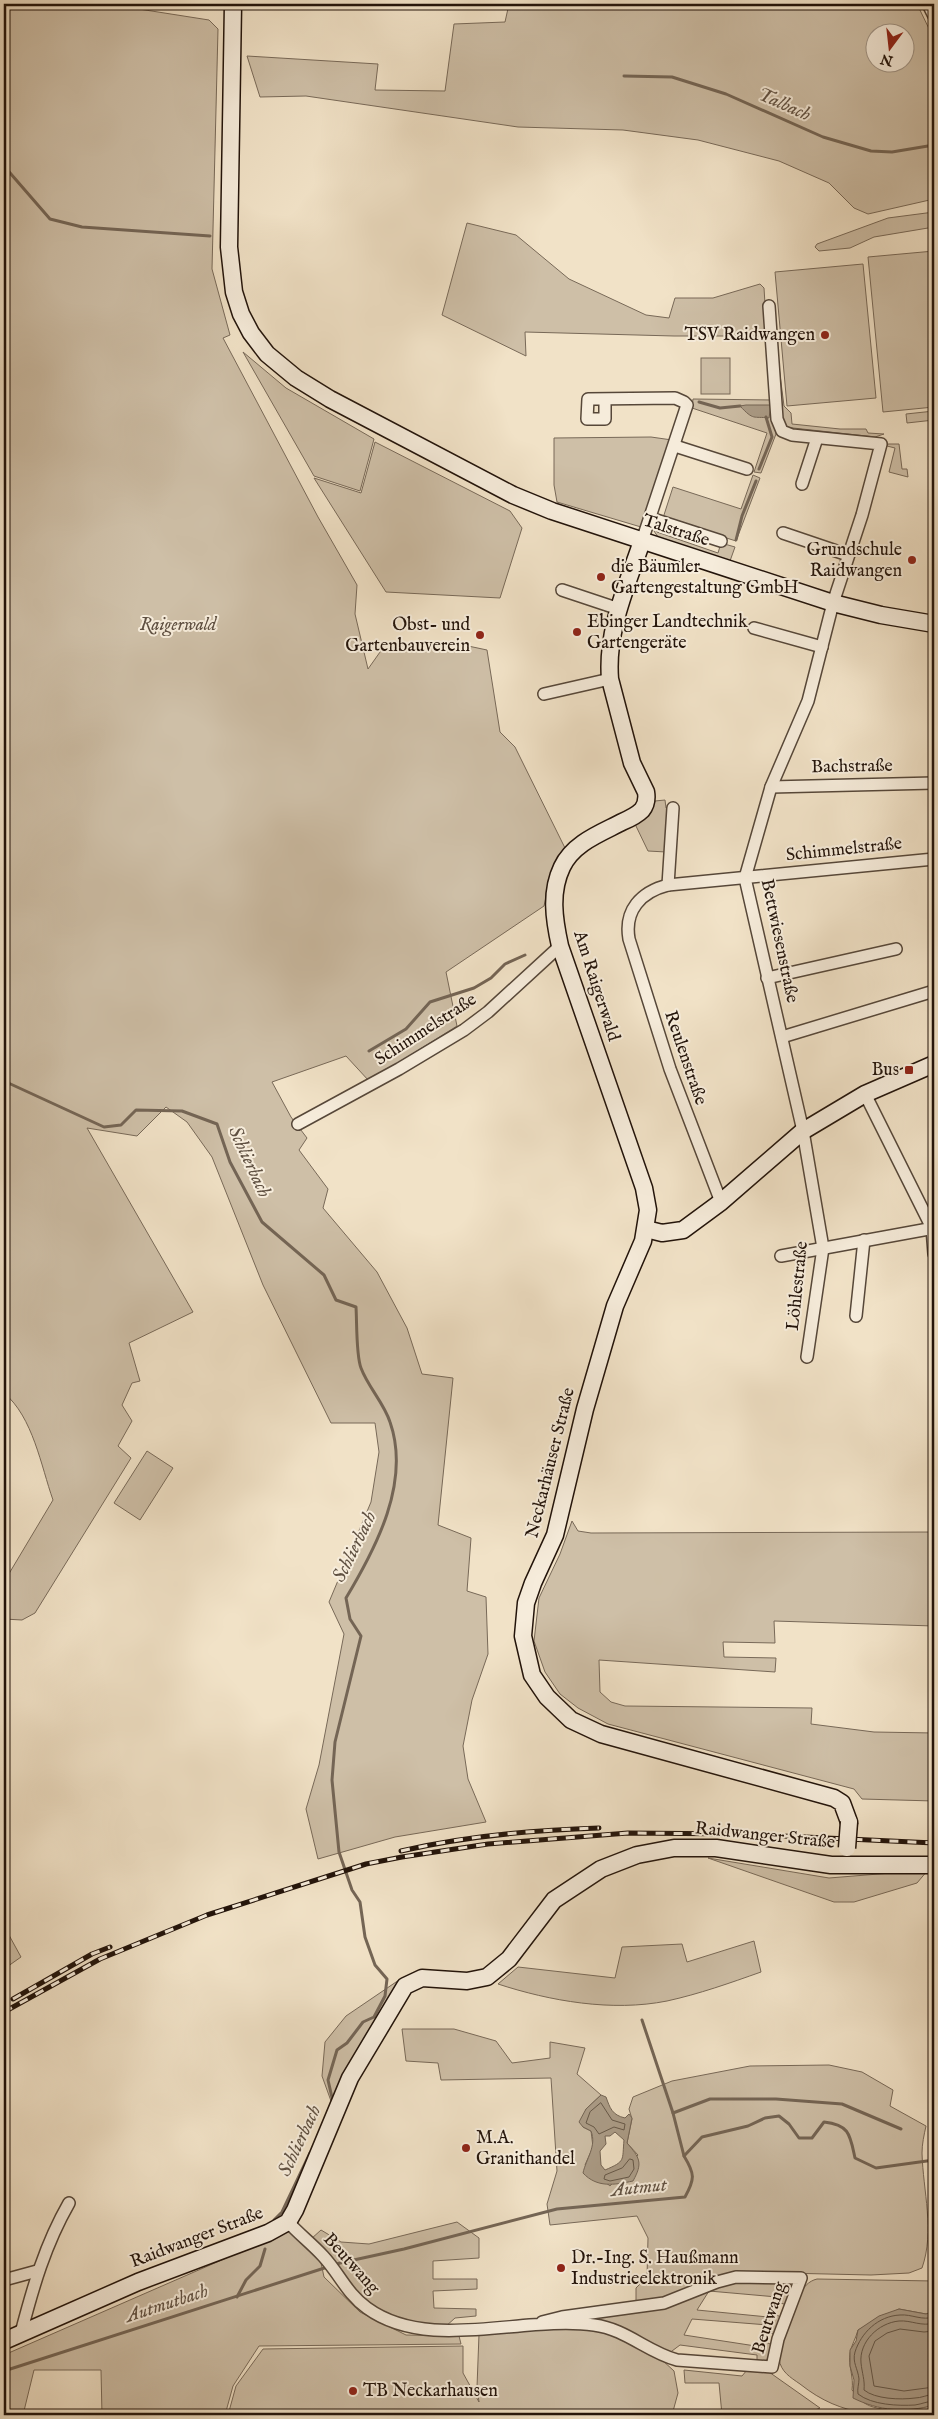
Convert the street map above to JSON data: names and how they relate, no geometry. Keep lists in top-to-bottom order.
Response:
{
  "streets": {
    "street": [
      "Talstraße",
      "Bachstraße",
      "Schimmelstraße",
      "Bettwiesenstraße",
      "Am Raigerwald",
      "Reulenstraße",
      "Löhlestraße",
      "Neckarhäuser Straße",
      "Raidwanger Straße",
      "Beutwang"
    ]
  },
  "crossings": [
    ["Talstraße", "Bettwiesenstraße"],
    ["Talstraße", "Am Raigerwald"],
    ["Bachstraße", "Bettwiesenstraße"],
    ["Schimmelstraße", "Bettwiesenstraße"],
    ["Schimmelstraße", "Am Raigerwald"],
    ["Schimmelstraße", "Reulenstraße"],
    ["Bettwiesenstraße", "Löhlestraße"],
    ["Am Raigerwald", "Neckarhäuser Straße"],
    ["Neckarhäuser Straße", "Raidwanger Straße"],
    ["Raidwanger Straße", "Beutwang"]
  ],
  "water": [
    "Talbach",
    "Schlierbach",
    "Autmut",
    "Autmutbach"
  ],
  "parks": ["Raigerwald"],
  "places": {
    "other": [
      "TSV Raidwangen",
      "Grundschule Raidwangen",
      "die Bäumler Gartengestaltung GmbH",
      "Ebinger Landtechnik Gartengeräte",
      "Obst- und Gartenbauverein",
      "M.A. Granithandel",
      "Dr.-Ing. S. Haußmann Industrieelektronik",
      "TB Neckarhausen"
    ],
    "transit": ["Bus"]
  },
  "north": "bottom"
}
